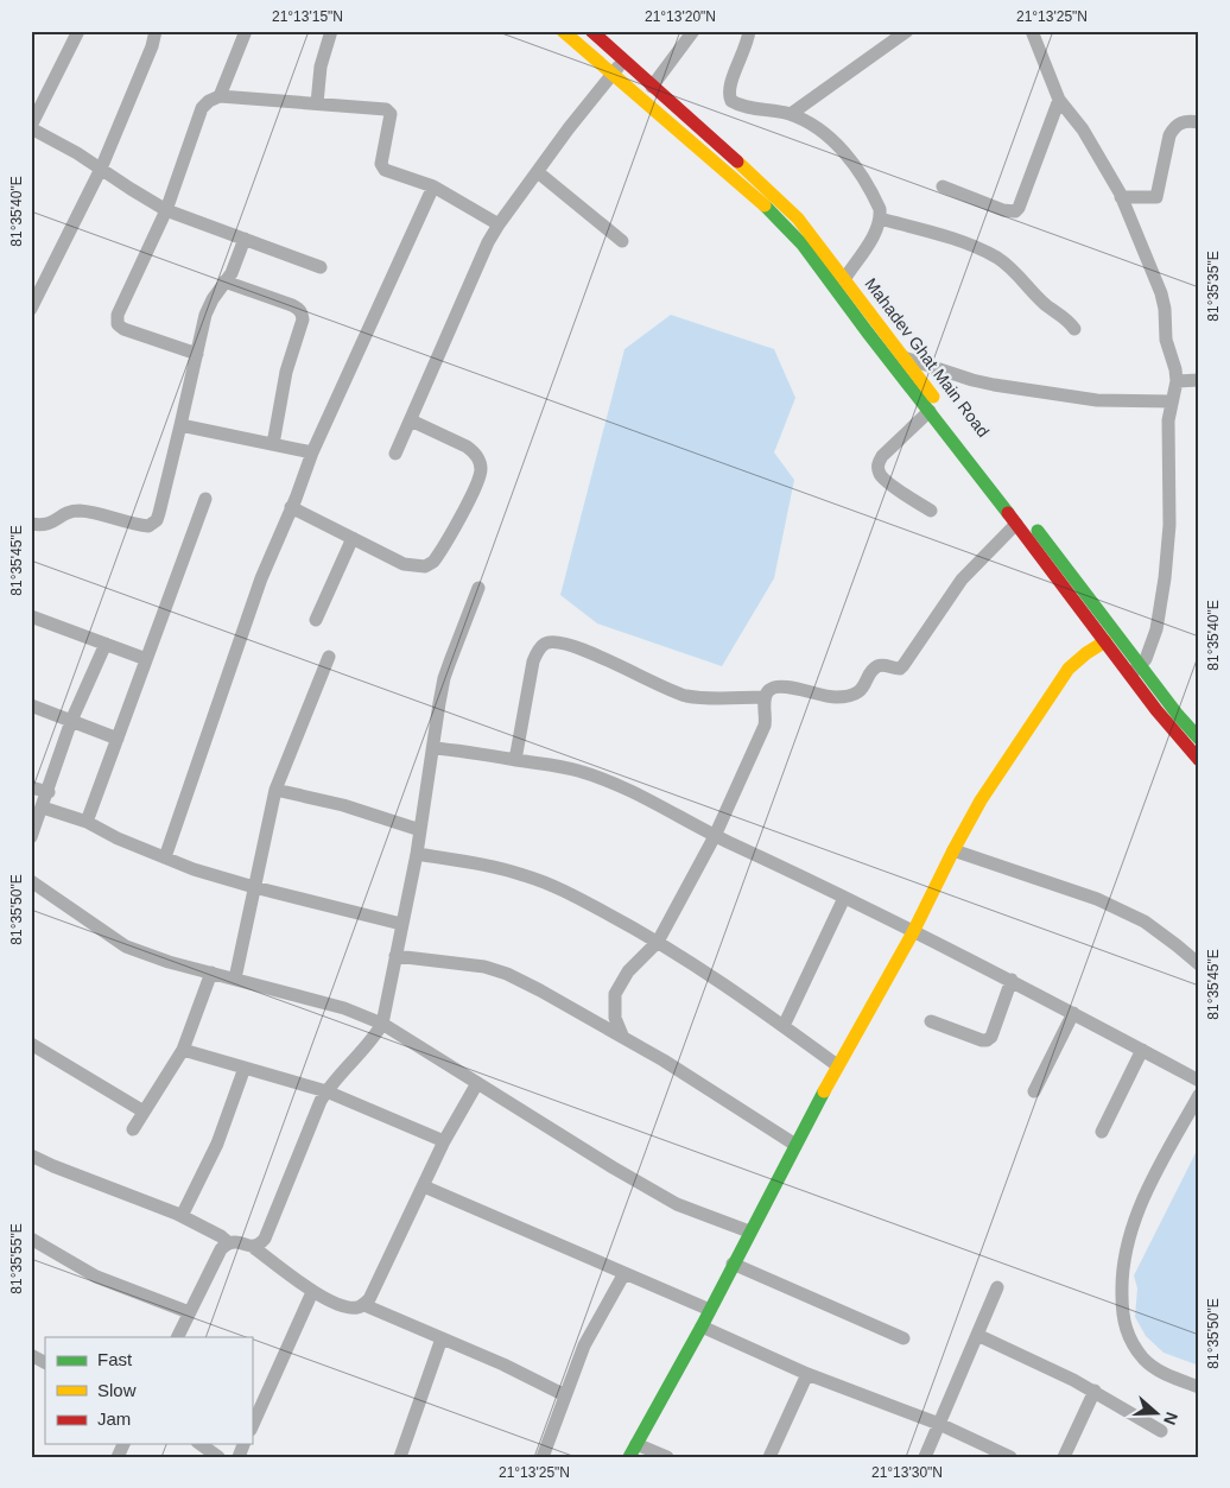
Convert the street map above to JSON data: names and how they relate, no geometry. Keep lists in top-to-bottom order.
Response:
{
  "streets": {
    "street": ["Mahadev Ghat Main Road"]
  },
  "legend": ["Fast", "Slow", "Jam"],
  "north": "right",
  "coordinates": [
    "21°13'15\"N",
    "21°13'20\"N",
    "21°13'25\"N",
    "81°35'40\"E",
    "81°35'35\"E",
    "81°35'45\"E",
    "81°35'50\"E",
    "81°35'55\"E",
    "21°13'30\"N"
  ]
}
